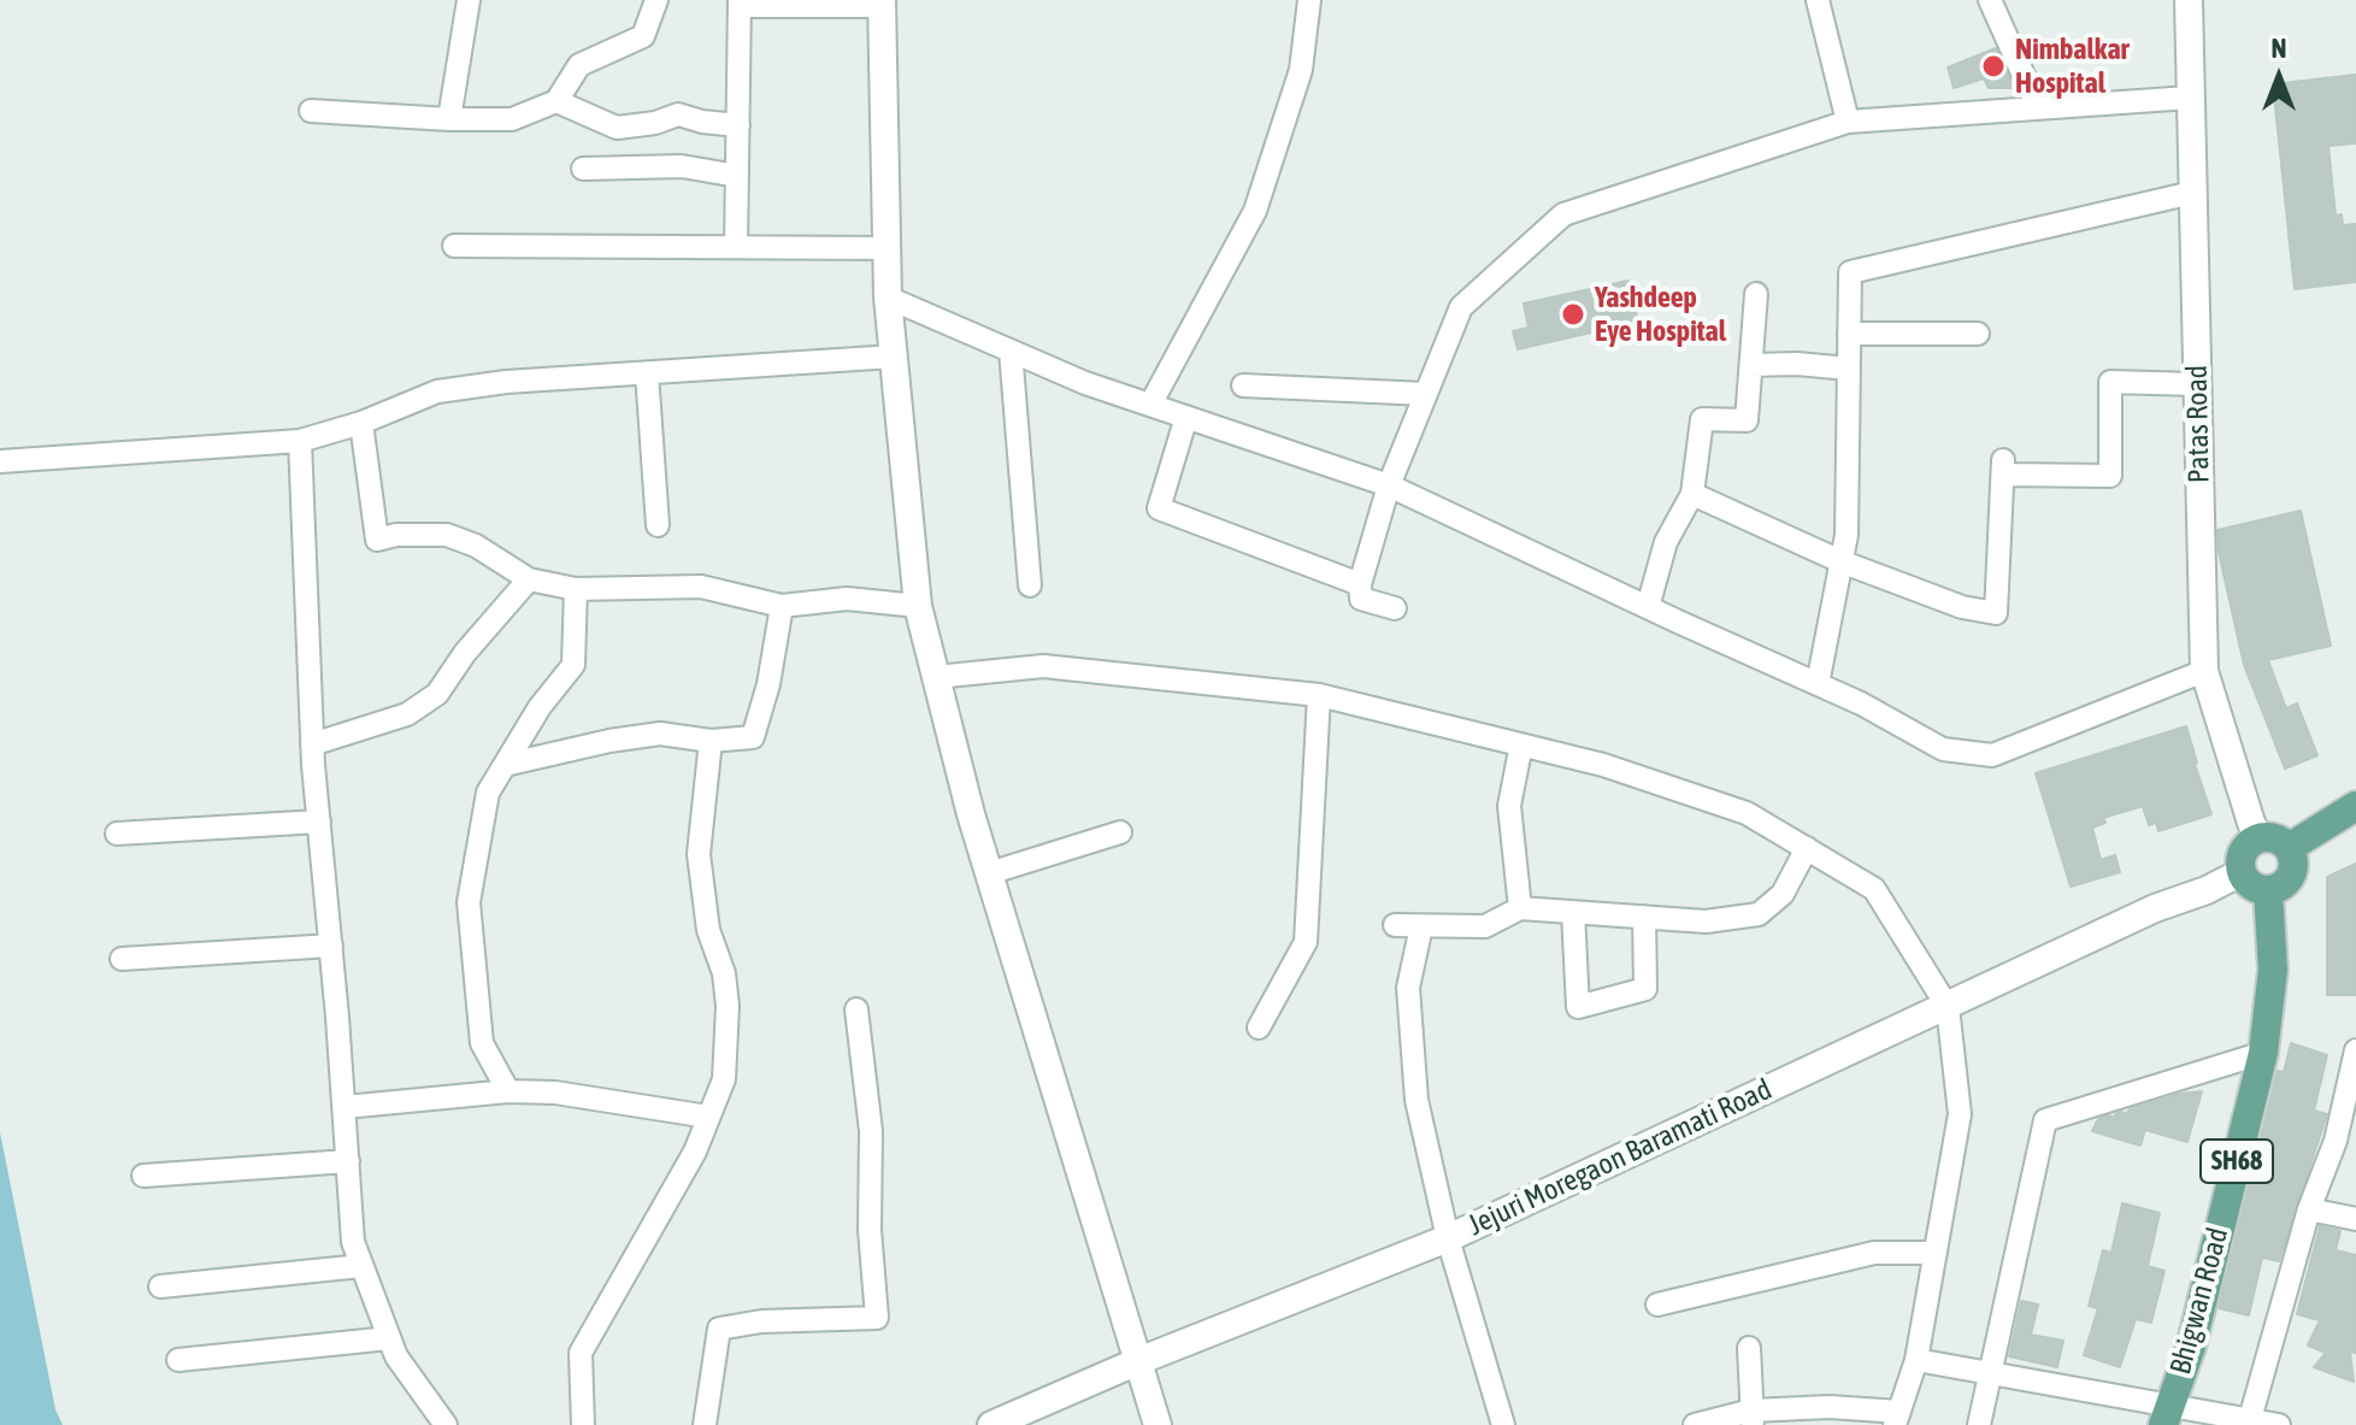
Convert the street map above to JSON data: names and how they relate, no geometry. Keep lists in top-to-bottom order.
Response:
{
  "streets": {
    "main road": ["SH68", "Bhigwan Road"],
    "street": ["Patas Road", "Jejuri Moregaon Baramati Road"]
  },
  "crossings": [
    ["Patas Road", "Jejuri Moregaon Baramati Road"],
    ["Patas Road", "Bhigwan Road"],
    ["Jejuri Moregaon Baramati Road", "Bhigwan Road"]
  ],
  "places": ["Nimbalkar Hospital", "Yashdeep Eye Hospital"],
  "north": "top"
}
